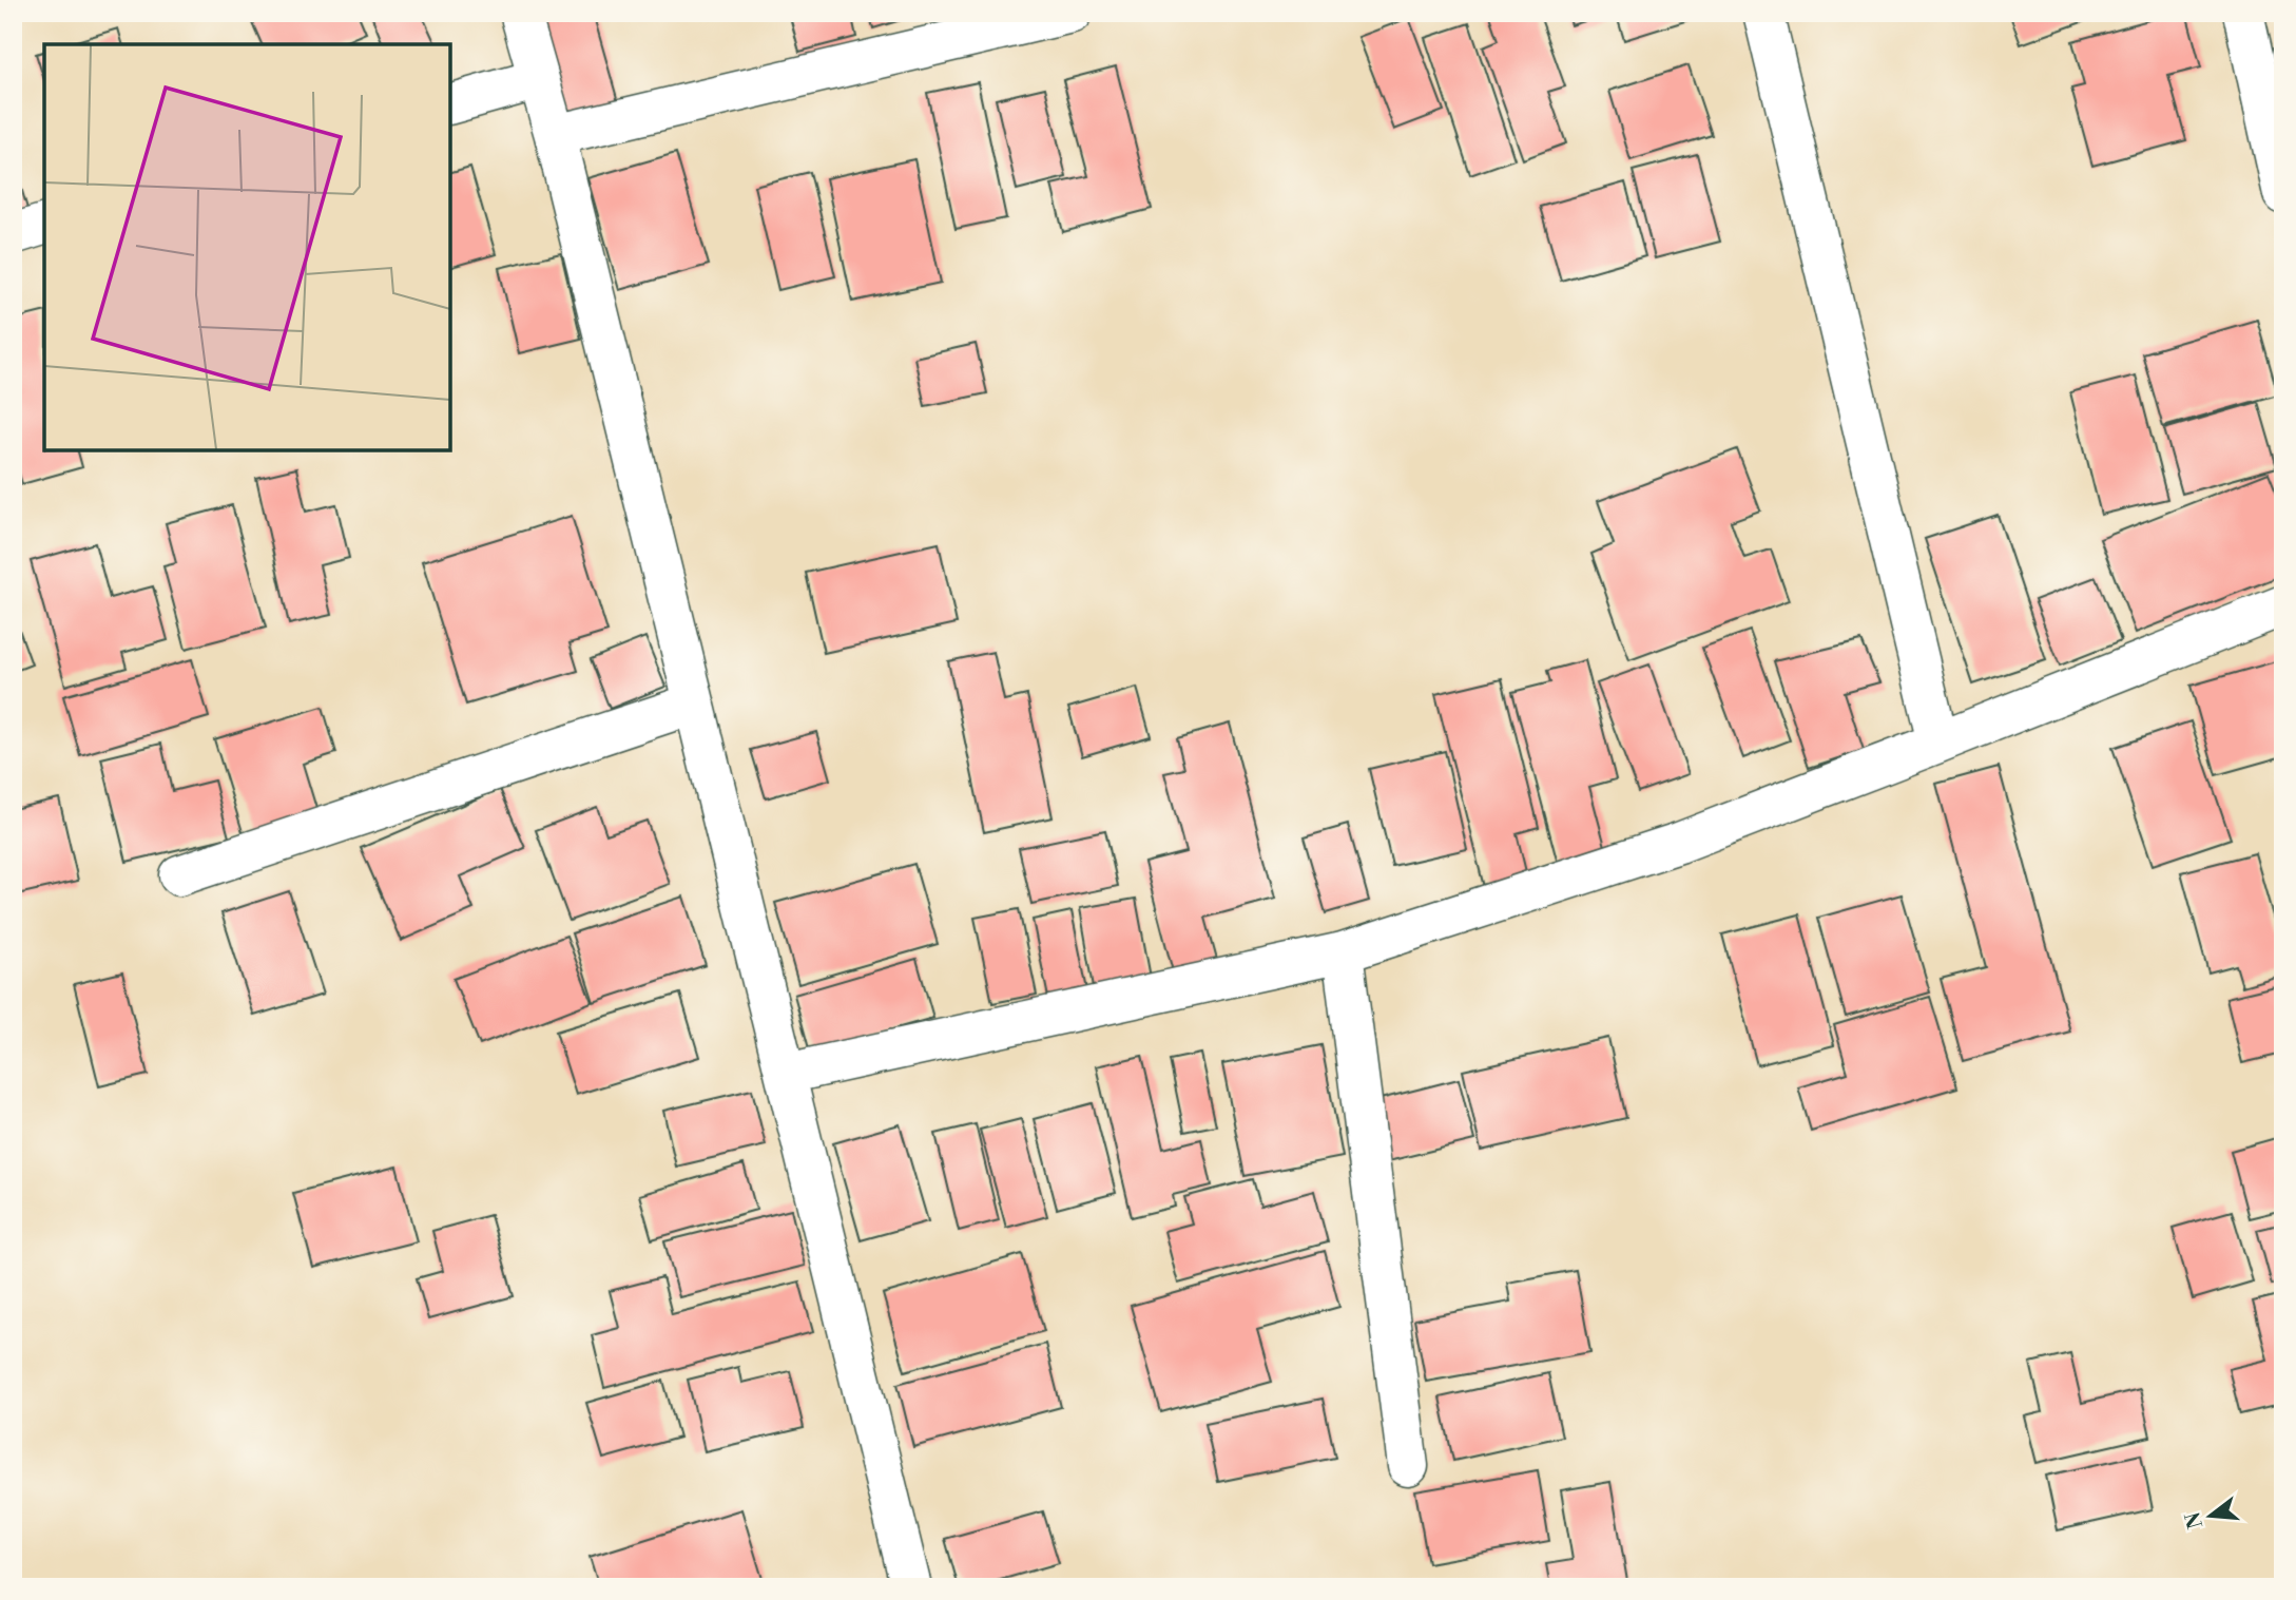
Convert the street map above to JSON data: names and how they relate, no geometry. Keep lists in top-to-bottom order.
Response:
{
  "north": "left"
}
